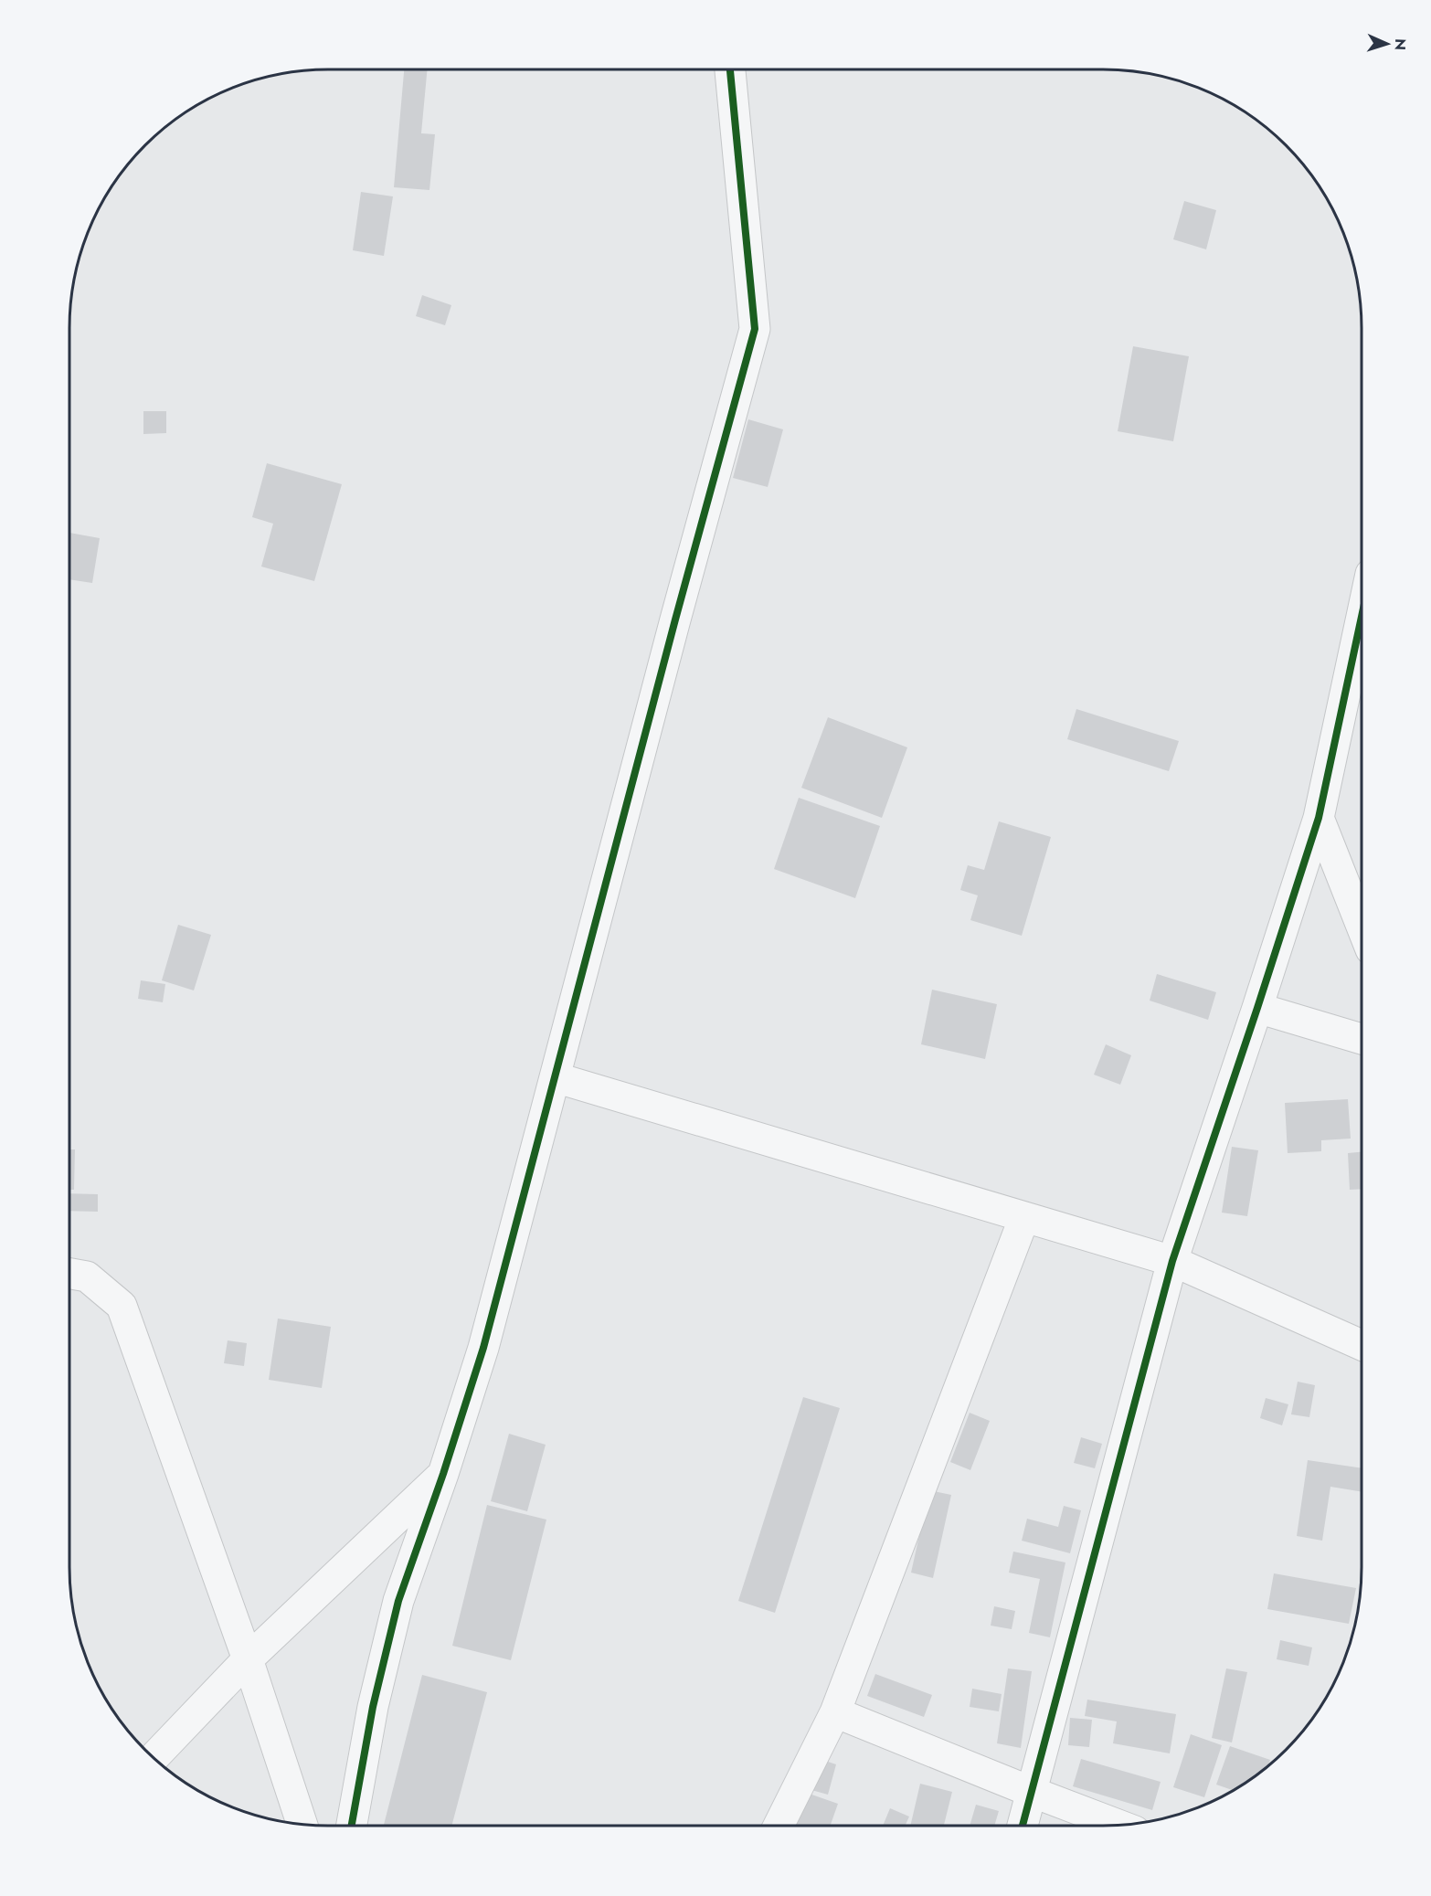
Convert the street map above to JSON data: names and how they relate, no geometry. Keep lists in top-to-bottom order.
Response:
{
  "north": "right"
}
